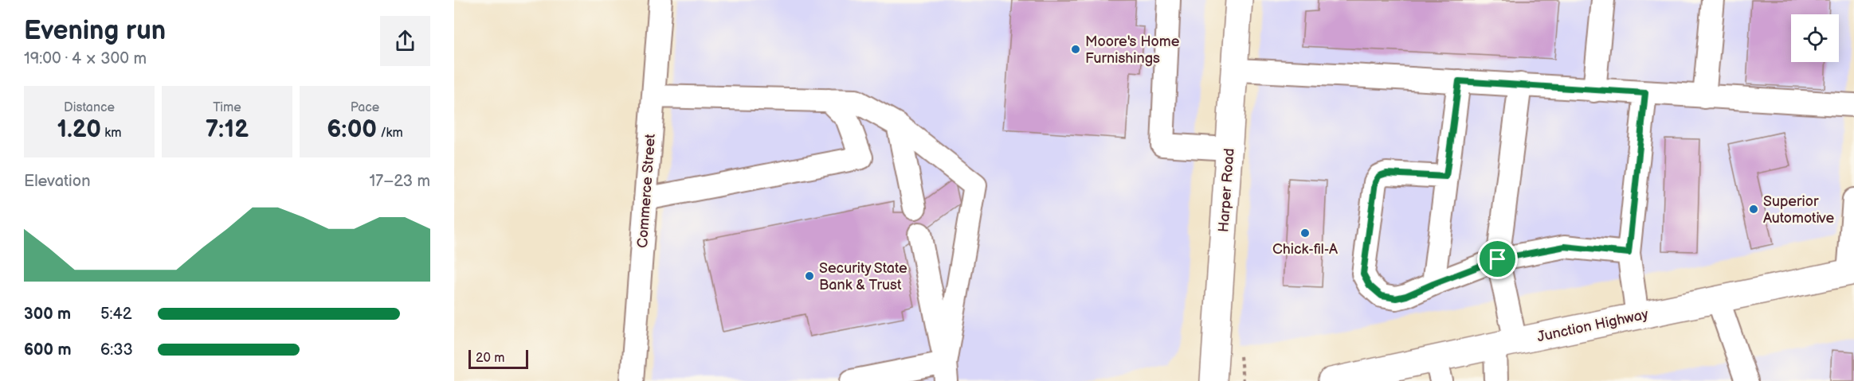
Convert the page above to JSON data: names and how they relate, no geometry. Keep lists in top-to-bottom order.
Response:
{
  "streets": {
    "main road": ["Harper Road", "Junction Highway"],
    "street": ["Commerce Street"]
  },
  "places": [
    "Moore's Home Furnishings",
    "Superior Automotive",
    "Chick-fil-A",
    "Security State Bank & Trust"
  ],
  "scale_bar": "20 m",
  "page": {
    "heading": ["Evening run", "19:00 · 4 × 300 m"],
    "stats": [
      ["Distance", "1.20 km"],
      ["Time", "7:12"],
      ["Pace", "6:00 /km"]
    ],
    "chart": ["Elevation", "17–23 m"],
    "list": [
      {
        "name": "300 m",
        "note": "5:42"
      },
      {
        "name": "600 m",
        "note": "6:33"
      }
    ],
    "scale": "20 m"
  }
}
